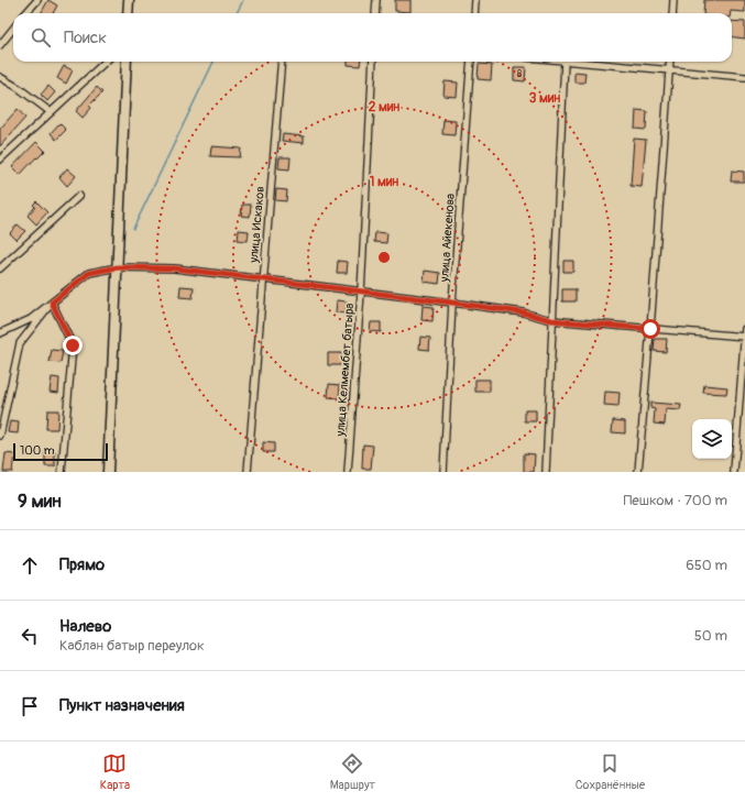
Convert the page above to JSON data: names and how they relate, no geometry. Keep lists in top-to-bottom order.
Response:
{
  "streets": {
    "street": ["улица Искаков", "улица Айекенова", "улица Келмембет батыра"]
  },
  "house_numbers": ["8"],
  "scale_bar": "100 m",
  "page": {
    "search": "Поиск",
    "scale": "100 m",
    "heading": ["9 мин", "Пешком · 700 m"],
    "list": [
      ["Прямо", "650 m"],
      ["Налево", "Каблан батыр переулок", "50 m"],
      "Пункт назначения"
    ],
    "nav": ["Карта", "Маршрут", "Сохранённые"]
  },
  "rings": ["3 мин", "2 мин", "1 мин"]
}
